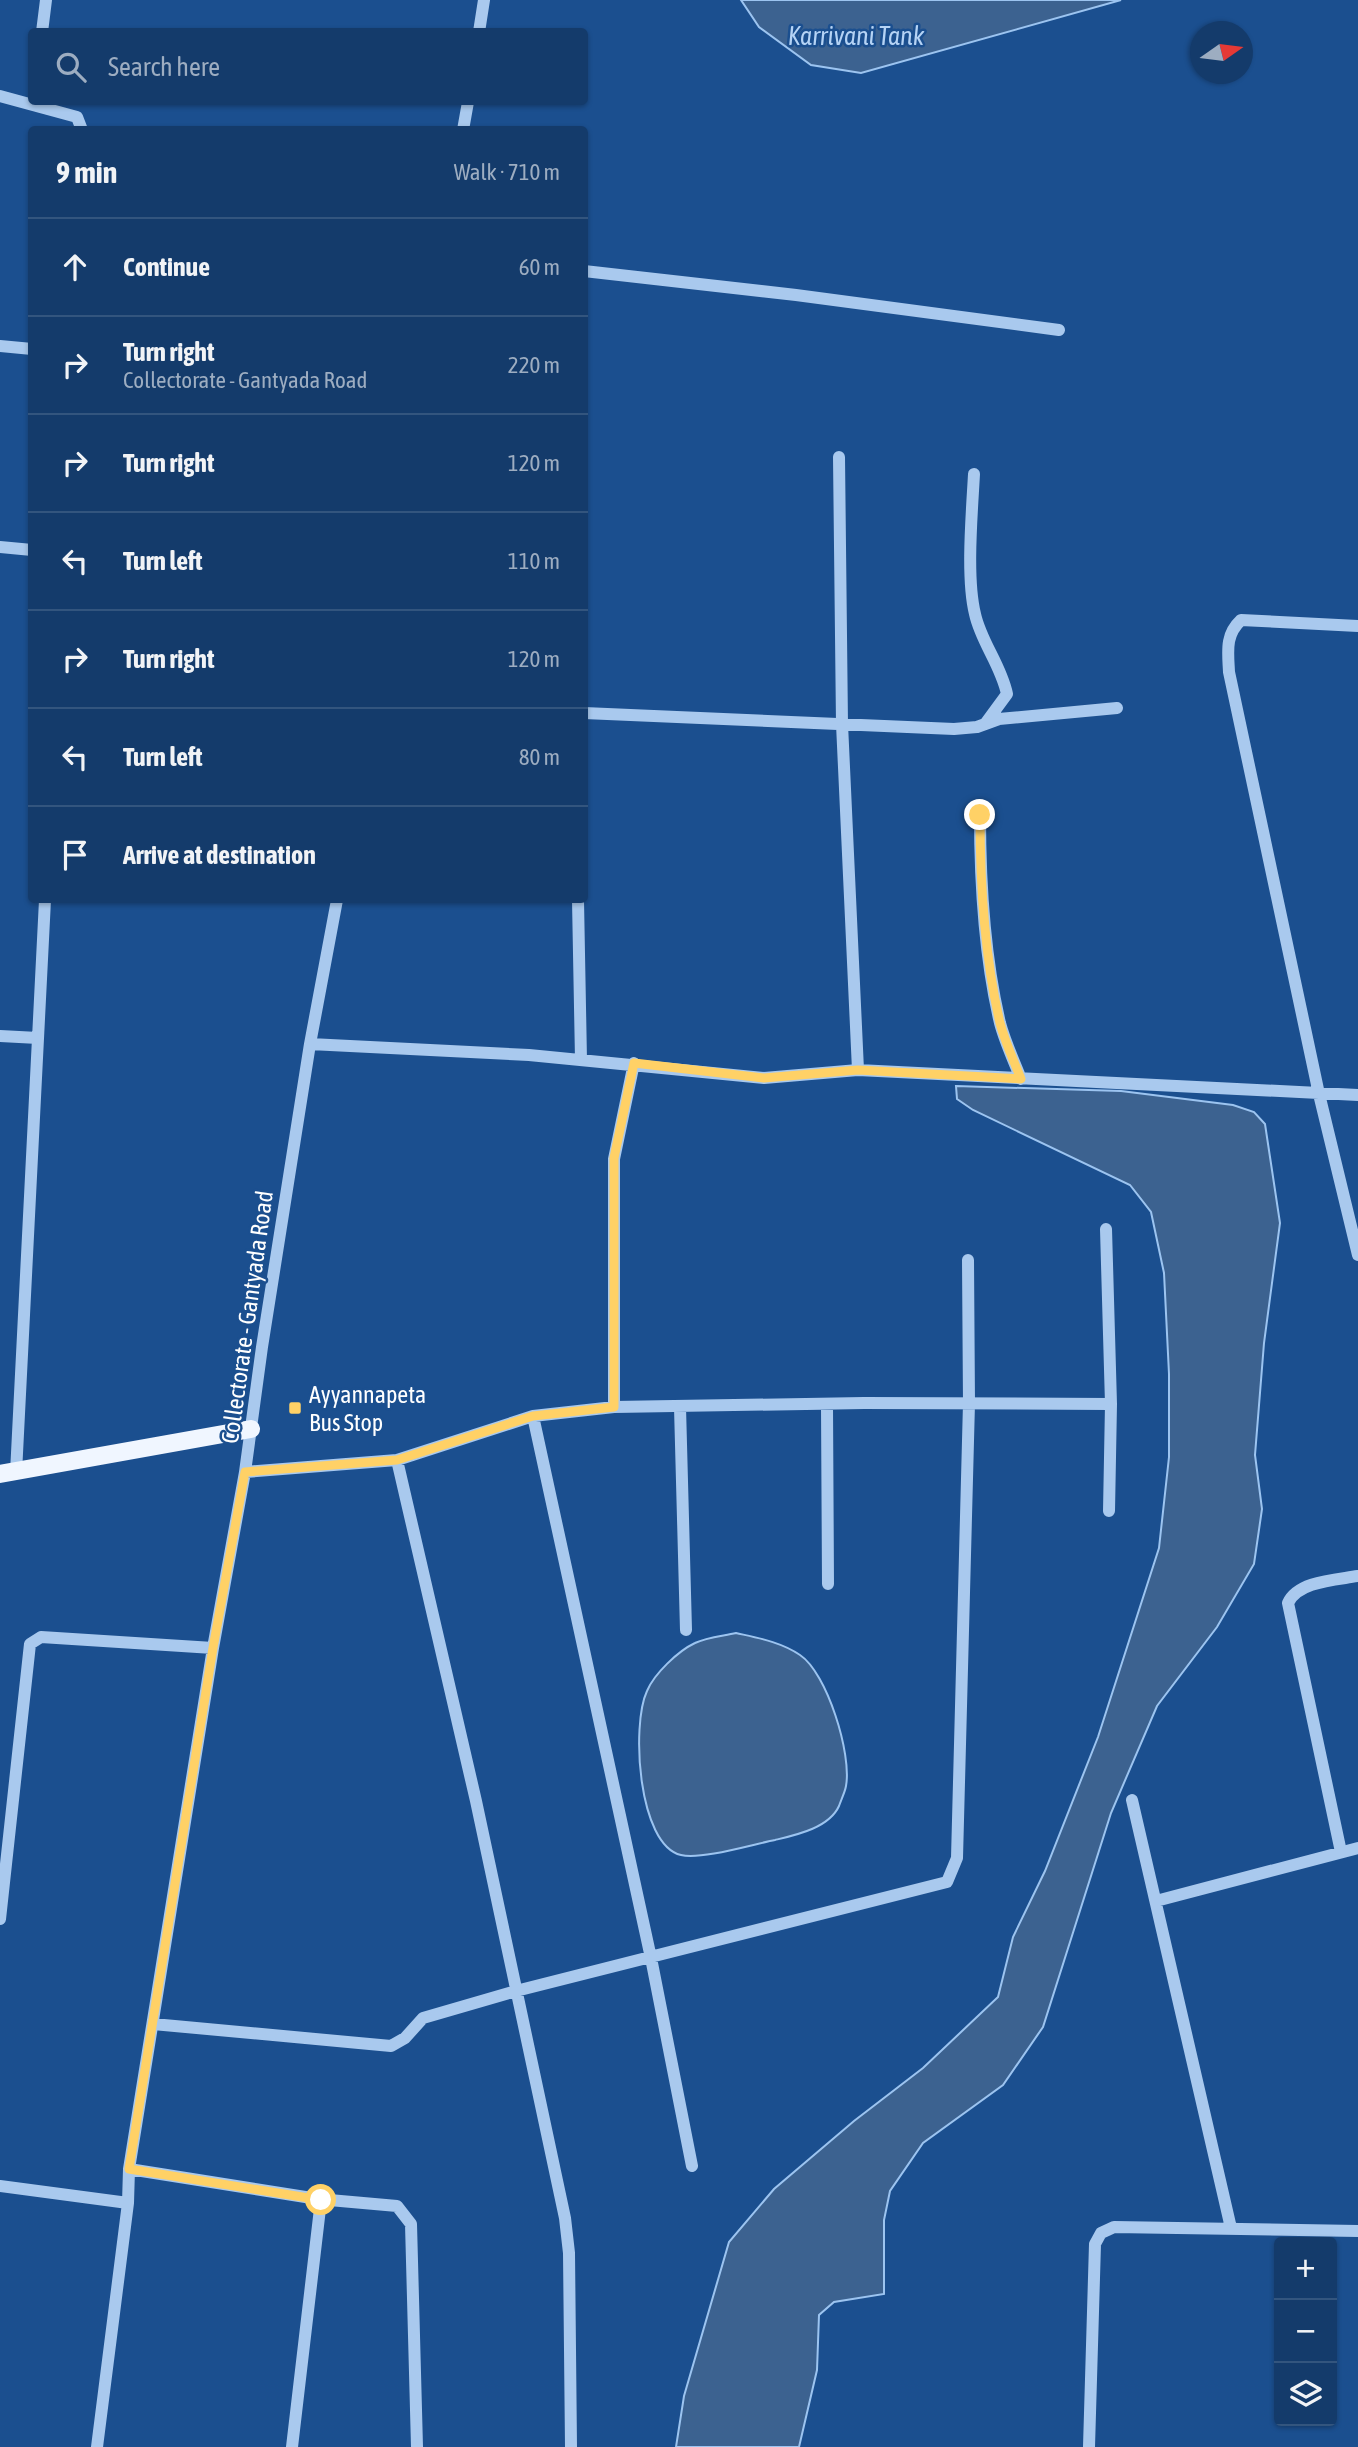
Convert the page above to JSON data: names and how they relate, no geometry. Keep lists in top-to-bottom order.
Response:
{
  "streets": {
    "street": ["Collectorate - Gantyada Road"]
  },
  "water": ["Karrivani Tank"],
  "places": {
    "transit": ["Ayyannapeta Bus Stop"]
  },
  "north": "right",
  "page": {
    "search": "Search here",
    "heading": ["9 min", "Walk · 710 m"],
    "list": [
      ["Continue", "60 m"],
      ["Turn right", "Collectorate - Gantyada Road", "220 m"],
      ["Turn right", "120 m"],
      ["Turn left", "110 m"],
      ["Turn right", "120 m"],
      ["Turn left", "80 m"],
      "Arrive at destination"
    ],
    "map_buttons": ["+", "−"]
  }
}
